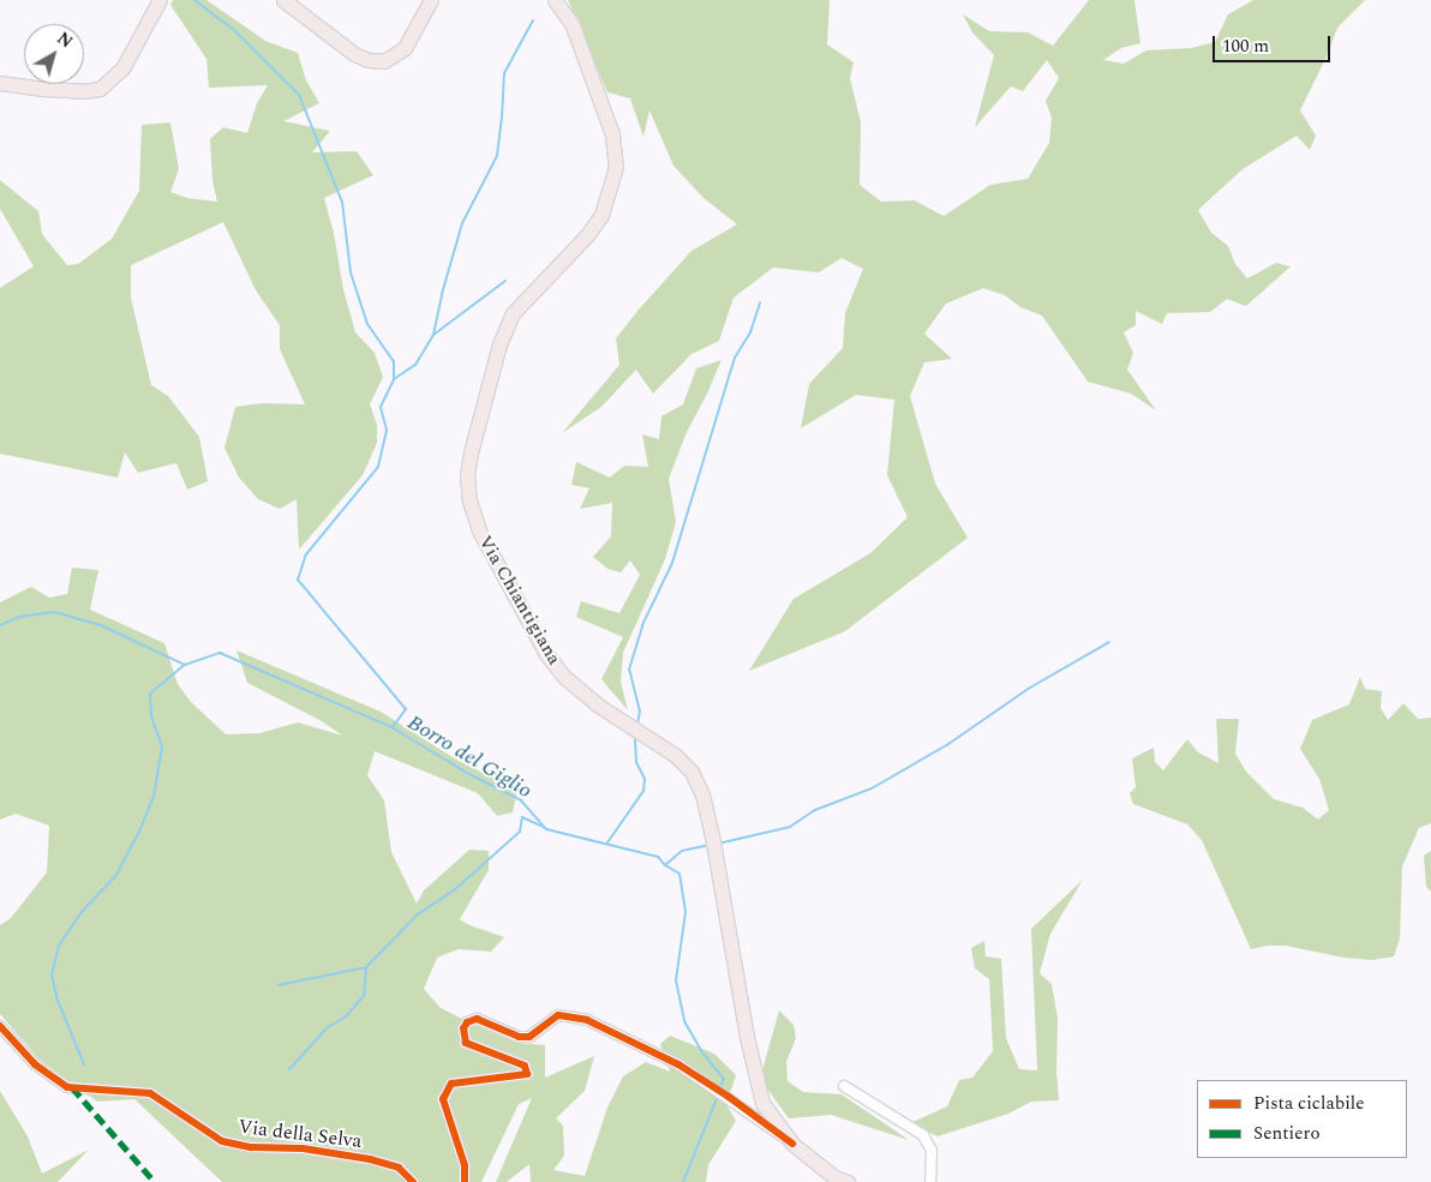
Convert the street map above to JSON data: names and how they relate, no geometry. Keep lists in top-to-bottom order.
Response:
{
  "streets": {
    "main road": ["Via Chiantigiana"],
    "street": ["Via della Selva"]
  },
  "water": ["Borro del Giglio"],
  "legend": ["Pista ciclabile", "Sentiero"],
  "scale_bar": "100 m",
  "north": "top right"
}
